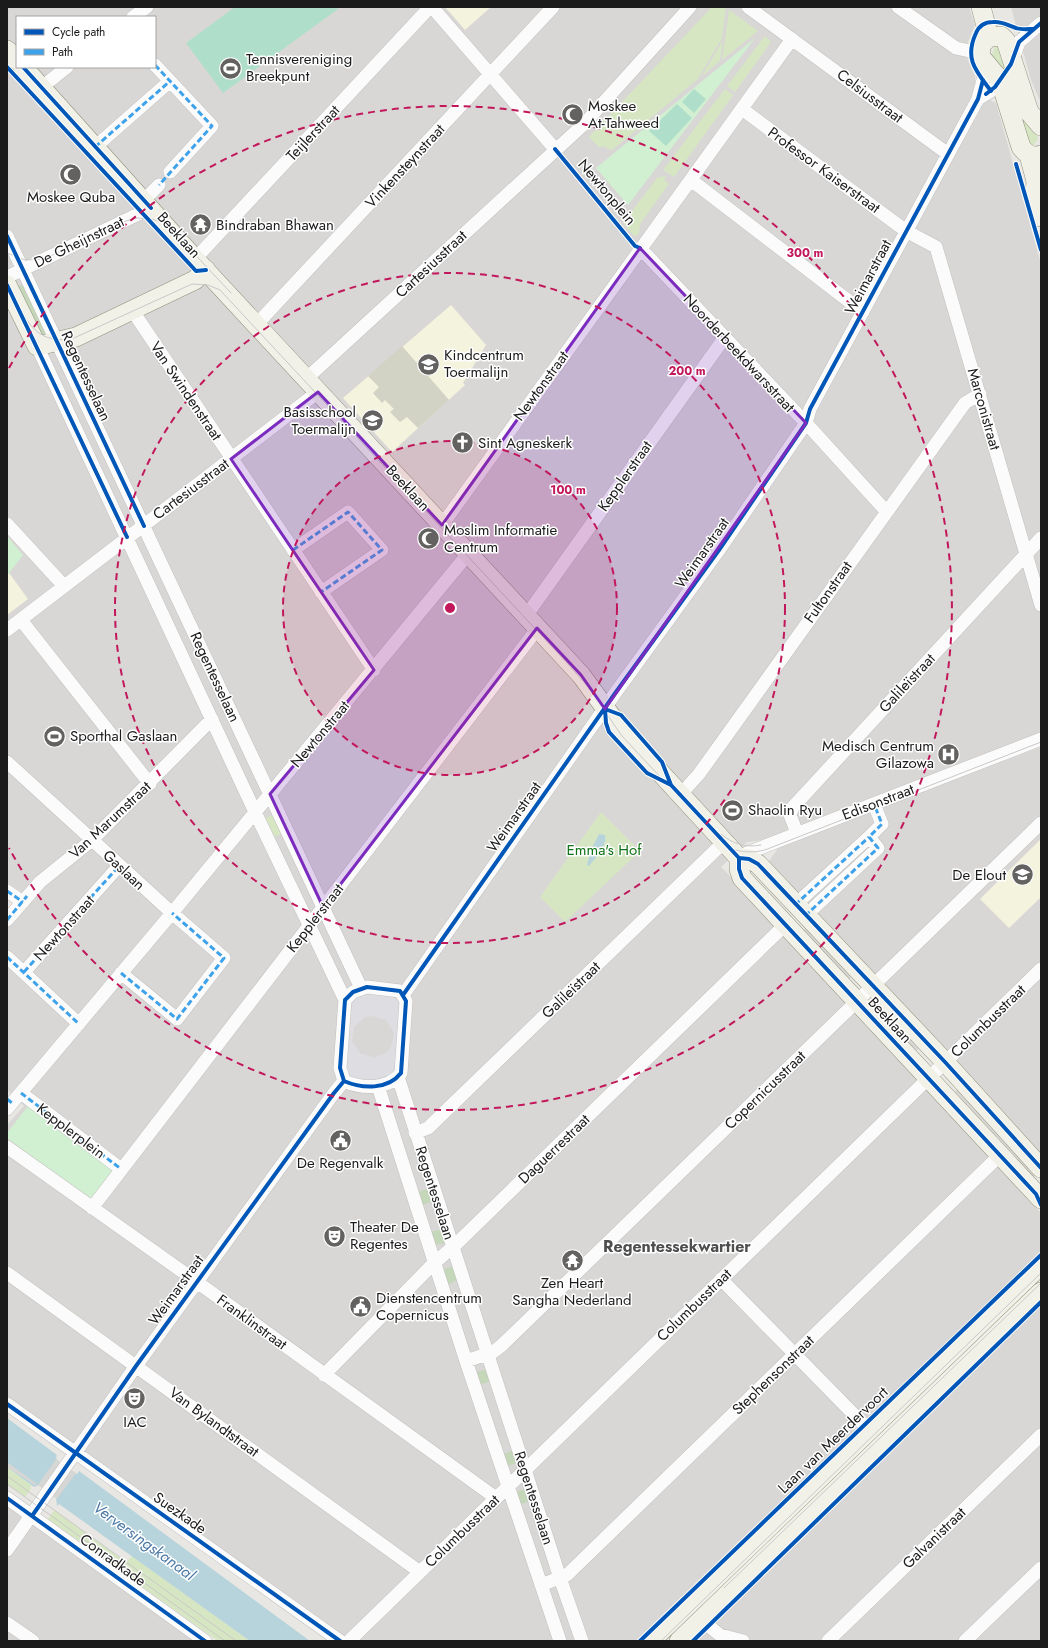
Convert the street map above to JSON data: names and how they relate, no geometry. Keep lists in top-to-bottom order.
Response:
{
  "streets": {
    "street": [
      "Celsiusstraat",
      "Teijlerstraat",
      "Vinkensteynstraat",
      "Professor Kaiserstraat",
      "Newtonplein",
      "Beeklaan",
      "De Gheijnstraat",
      "Cartesiusstraat",
      "Weimarstraat",
      "Noorderbeekdwarsstraat",
      "Regentesselaan",
      "Newtonstraat",
      "Van Swindenstraat",
      "Marconistraat",
      "Kepplerstraat",
      "Fultonstraat",
      "Galileïstraat",
      "Edisonstraat",
      "Van Marumstraat",
      "Gaslaan",
      "Columbusstraat",
      "Copernicusstraat",
      "Kepplerplein",
      "Daguerrestraat",
      "Franklinstraat",
      "Stephensonstraat",
      "Van Bylandtstraat",
      "Laan van Meerdervoort",
      "Suezkade",
      "Galvanistraat",
      "Conradkade"
    ]
  },
  "crossings": [
    ["Celsiusstraat", "Newtonplein"],
    ["Celsiusstraat", "Weimarstraat"],
    ["Teijlerstraat", "Beeklaan"],
    ["Teijlerstraat", "Regentesselaan"],
    ["Teijlerstraat", "Van Swindenstraat"],
    ["Vinkensteynstraat", "Beeklaan"],
    ["Professor Kaiserstraat", "Newtonplein"],
    ["Professor Kaiserstraat", "Weimarstraat"],
    ["Professor Kaiserstraat", "Marconistraat"],
    ["Newtonplein", "Noorderbeekdwarsstraat"],
    ["Newtonplein", "Newtonstraat"],
    ["Beeklaan", "De Gheijnstraat"],
    ["Beeklaan", "Cartesiusstraat"],
    ["Beeklaan", "Weimarstraat"],
    ["Beeklaan", "Newtonstraat"],
    ["Beeklaan", "Kepplerstraat"],
    ["Beeklaan", "Fultonstraat"],
    ["Beeklaan", "Galileïstraat"],
    ["Beeklaan", "Edisonstraat"],
    ["Beeklaan", "Columbusstraat"],
    ["Beeklaan", "Copernicusstraat"],
    ["Beeklaan", "Daguerrestraat"],
    ["Beeklaan", "Stephensonstraat"],
    ["De Gheijnstraat", "Regentesselaan"],
    ["Cartesiusstraat", "Regentesselaan"],
    ["Cartesiusstraat", "Van Swindenstraat"],
    ["Weimarstraat", "Noorderbeekdwarsstraat"],
    ["Weimarstraat", "Regentesselaan"],
    ["Weimarstraat", "Marconistraat"],
    ["Weimarstraat", "Franklinstraat"],
    ["Weimarstraat", "Van Bylandtstraat"],
    ["Weimarstraat", "Suezkade"],
    ["Weimarstraat", "Conradkade"],
    ["Noorderbeekdwarsstraat", "Newtonstraat"],
    ["Noorderbeekdwarsstraat", "Kepplerstraat"],
    ["Noorderbeekdwarsstraat", "Fultonstraat"],
    ["Regentesselaan", "Newtonstraat"],
    ["Regentesselaan", "Kepplerstraat"],
    ["Regentesselaan", "Galileïstraat"],
    ["Regentesselaan", "Van Marumstraat"],
    ["Regentesselaan", "Columbusstraat"],
    ["Regentesselaan", "Copernicusstraat"],
    ["Regentesselaan", "Daguerrestraat"],
    ["Regentesselaan", "Stephensonstraat"],
    ["Newtonstraat", "Van Swindenstraat"],
    ["Newtonstraat", "Gaslaan"],
    ["Newtonstraat", "Kepplerplein"],
    ["Marconistraat", "Fultonstraat"],
    ["Marconistraat", "Galileïstraat"],
    ["Kepplerstraat", "Kepplerplein"],
    ["Kepplerstraat", "Franklinstraat"],
    ["Galileïstraat", "Edisonstraat"],
    ["Van Marumstraat", "Gaslaan"],
    ["Columbusstraat", "Franklinstraat"],
    ["Columbusstraat", "Van Bylandtstraat"],
    ["Daguerrestraat", "Franklinstraat"]
  ],
  "districts": ["Regentessekwartier"],
  "water": ["Verversingskanaal"],
  "parks": ["Emma's Hof"],
  "places": {
    "sports": ["Tennisvereniging Breekpunt", "Sporthal Gaslaan", "Shaolin Ryu"],
    "mosque": ["Moskee At-Tahweed", "Moskee Quba", "Moslim Informatie Centrum"],
    "temple": ["Bindraban Bhawan", "Zen Heart Sangha Nederland"],
    "school or university": ["Kindcentrum Toermalijn", "Basisschool Toermalijn", "De Elout"],
    "church": ["Sint Agneskerk"],
    "hospital": ["Medisch Centrum Gilazowa"],
    "public building": ["De Regenvalk", "Dienstencentrum Copernicus"],
    "theatre": ["Theater De Regentes", "IAC"]
  },
  "legend": ["Cycle path", "Path"],
  "rings": ["300 m", "200 m", "100 m"]
}
